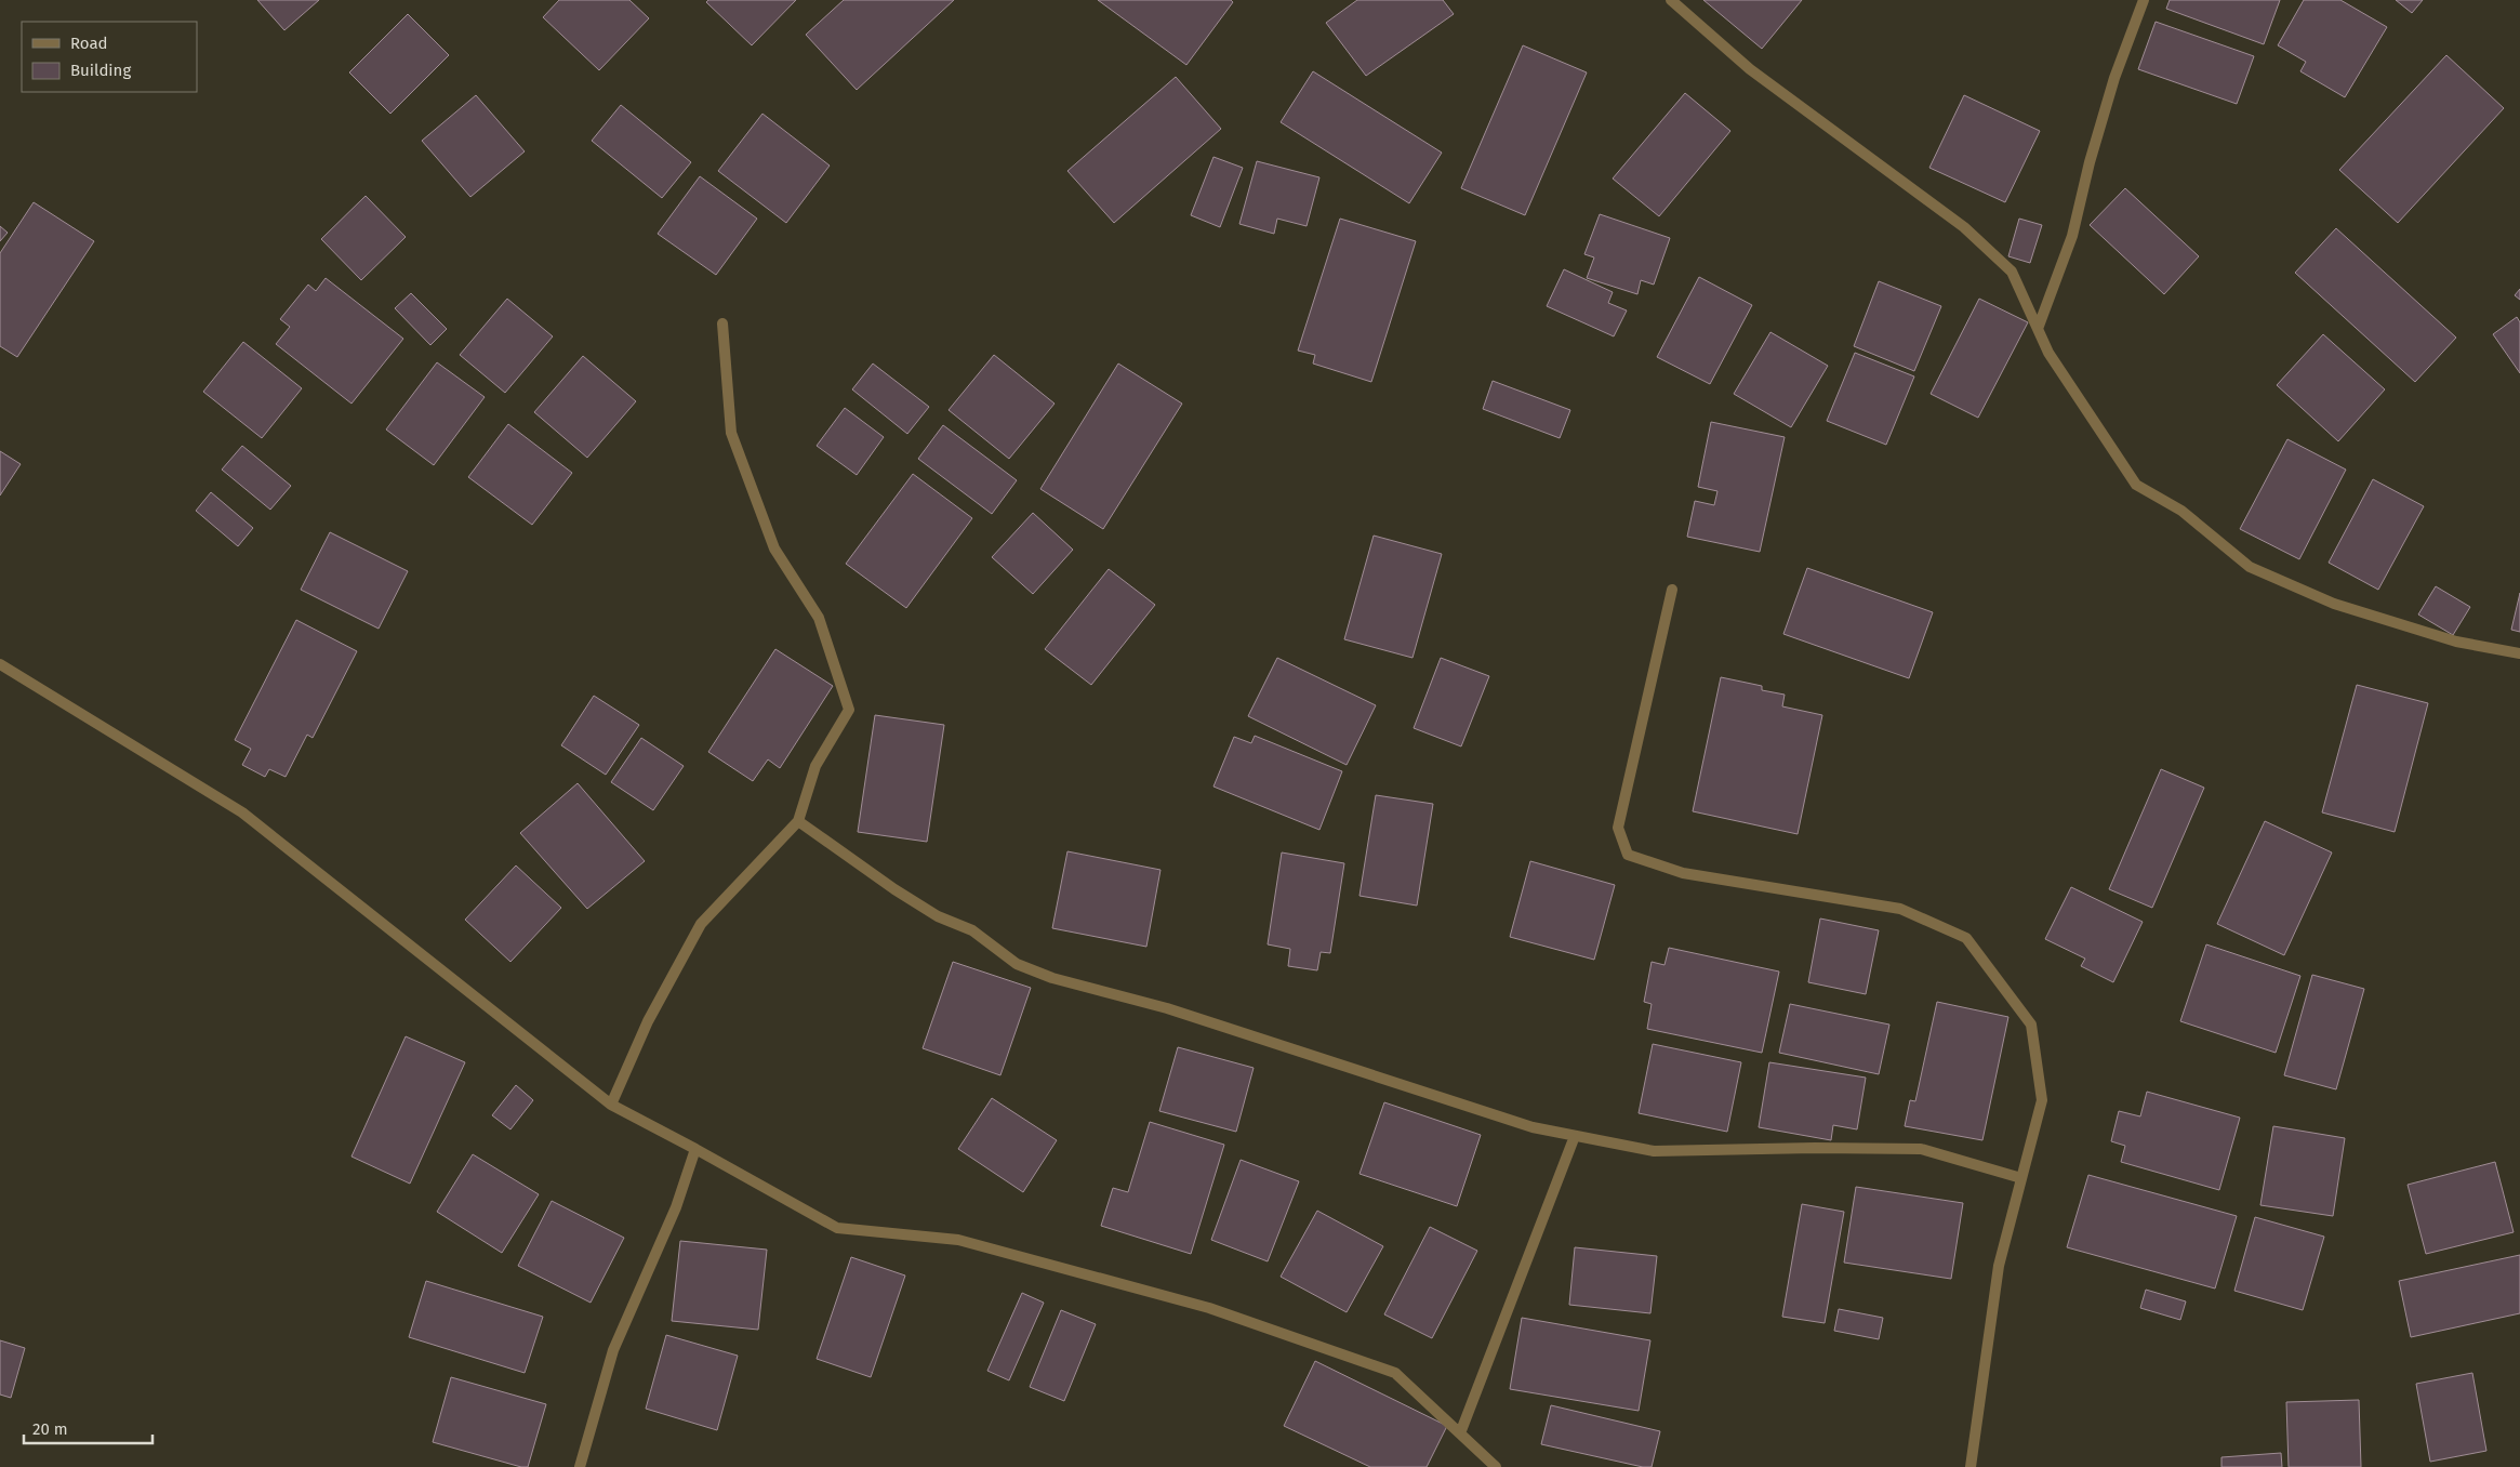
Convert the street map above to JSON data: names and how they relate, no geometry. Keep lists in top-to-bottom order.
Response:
{
  "legend": ["Road", "Building"],
  "scale_bar": "20 m"
}
